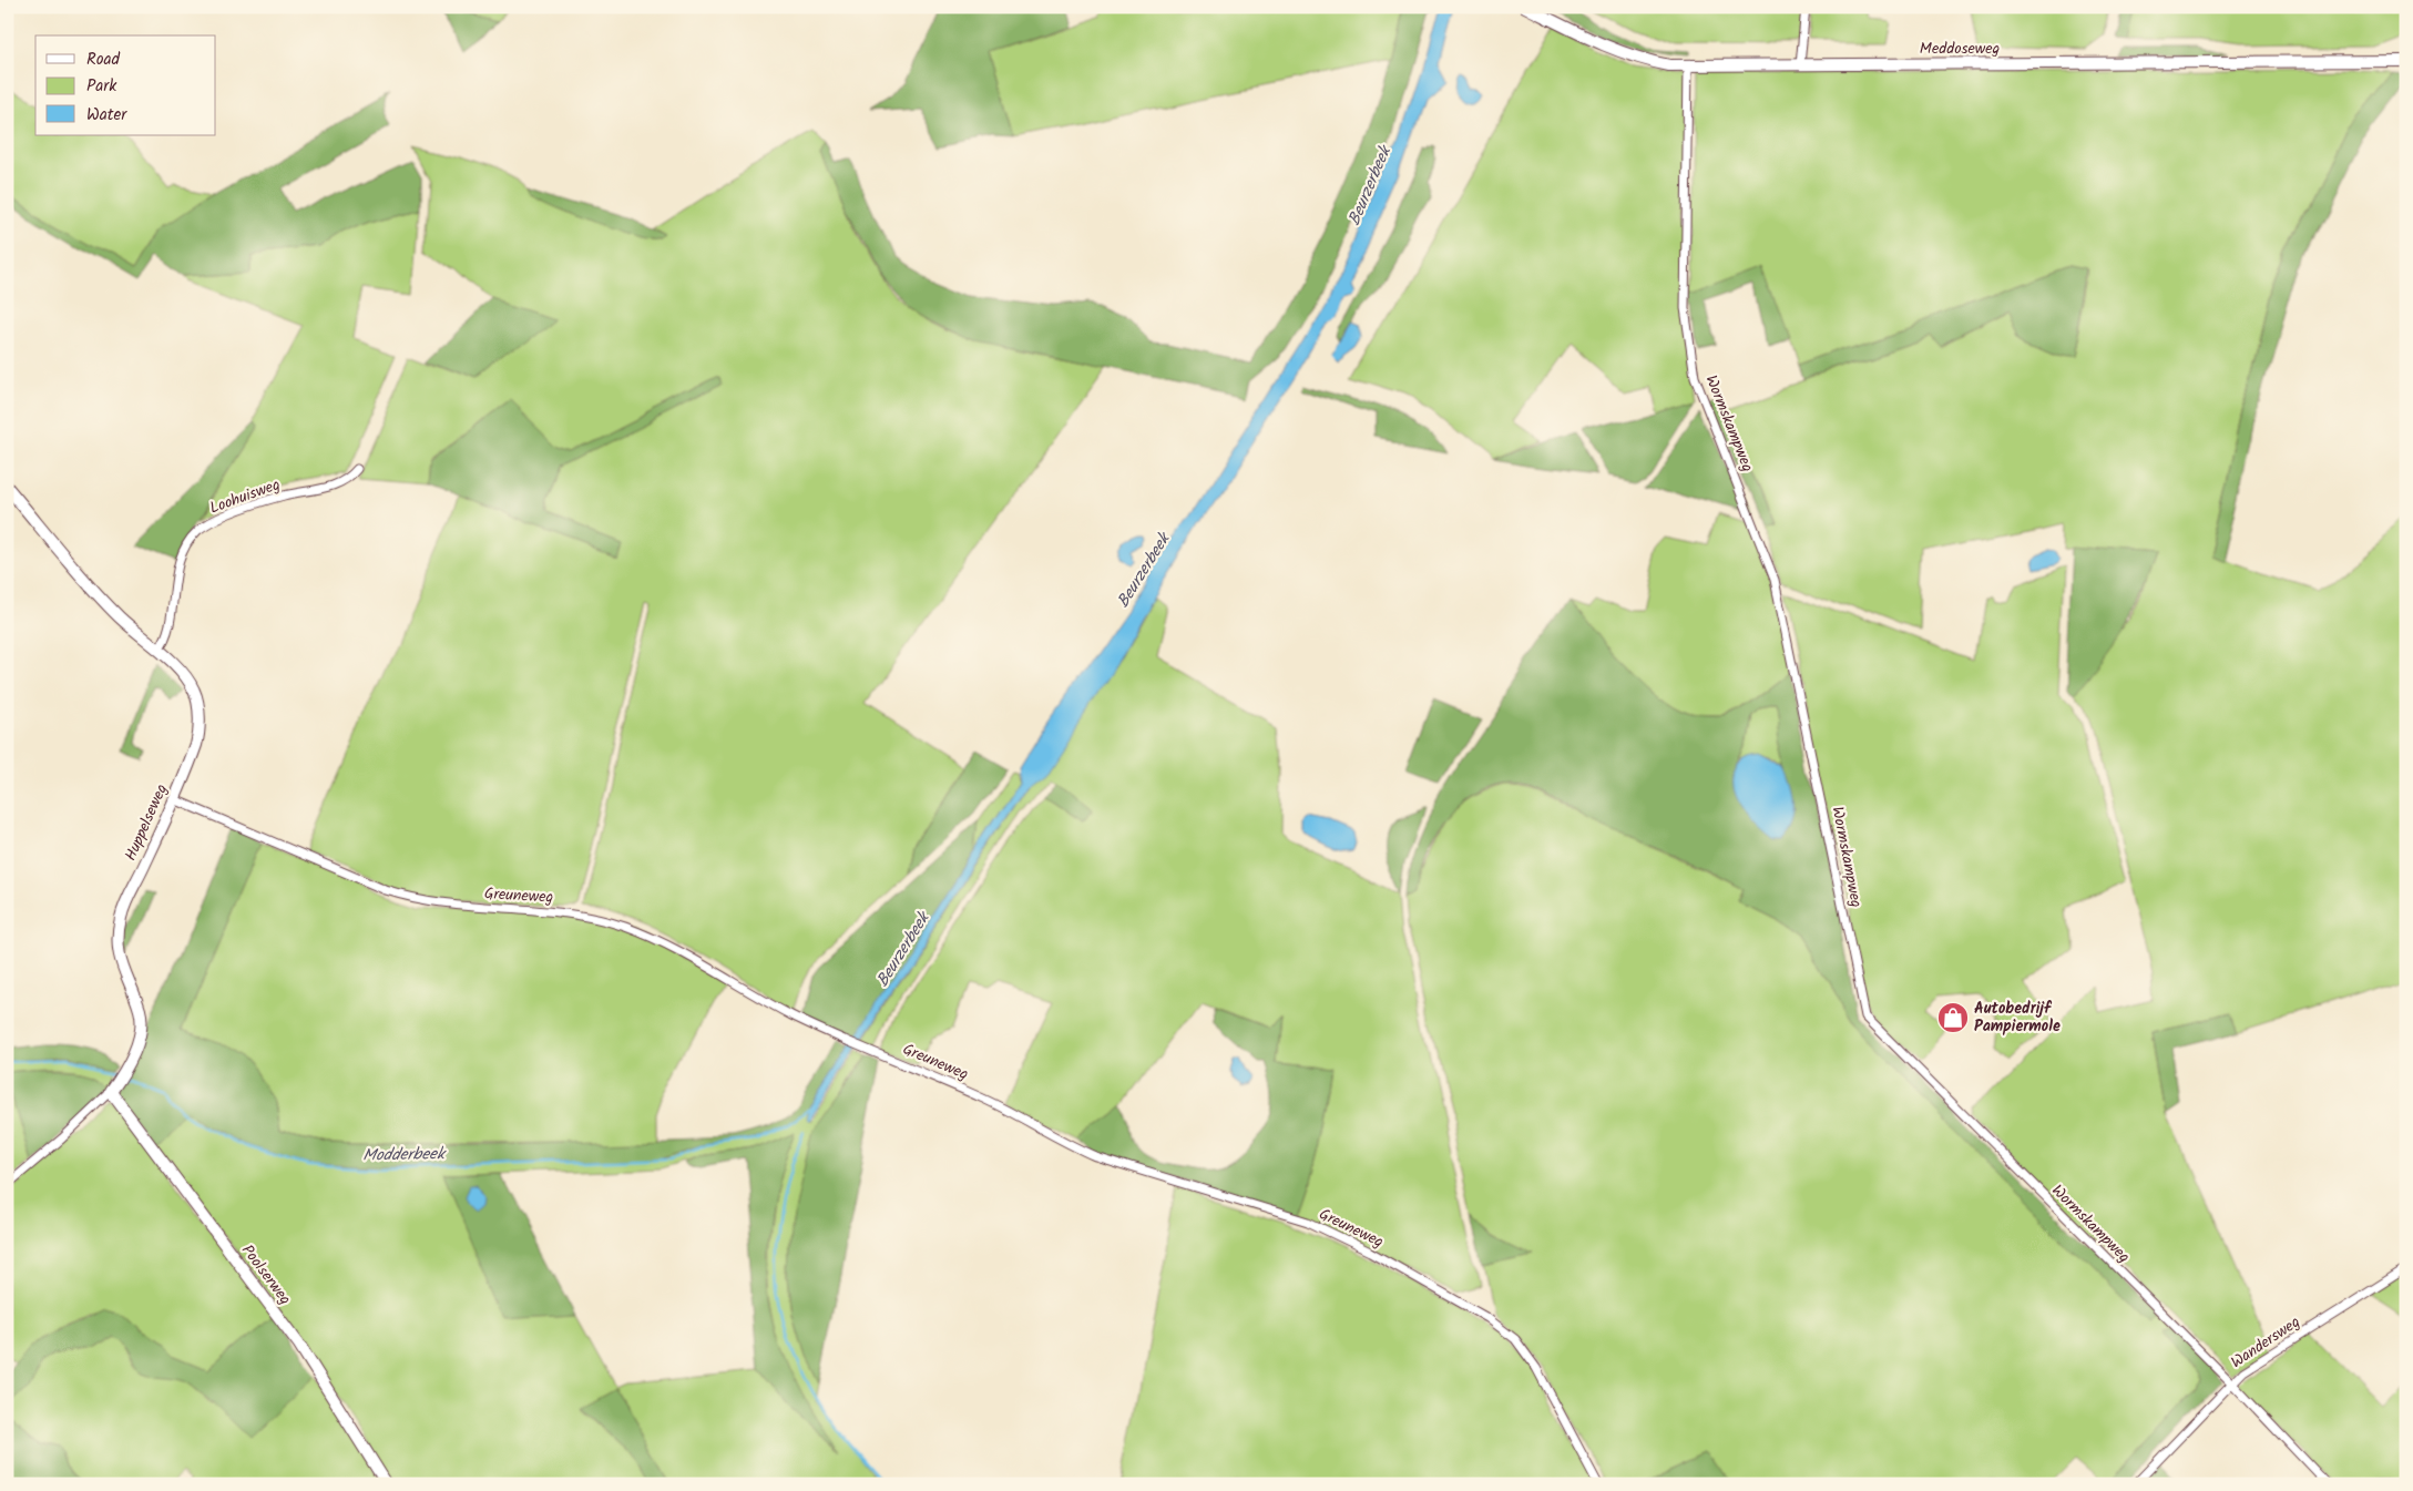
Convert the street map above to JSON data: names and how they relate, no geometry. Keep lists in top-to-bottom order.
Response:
{
  "streets": {
    "street": [
      "Meddoseweg",
      "Wormskampweg",
      "Loohuisweg",
      "Huppelseweg",
      "Greuneweg",
      "Poolserweg",
      "Wandersweg"
    ]
  },
  "crossings": [
    ["Meddoseweg", "Wormskampweg"],
    ["Wormskampweg", "Wandersweg"],
    ["Loohuisweg", "Huppelseweg"],
    ["Huppelseweg", "Greuneweg"],
    ["Huppelseweg", "Poolserweg"]
  ],
  "water": ["Beurzerbeek", "Modderbeek"],
  "places": {
    "shop": ["Autobedrijf Pampiermole"]
  },
  "legend": ["Road", "Park", "Water"]
}
